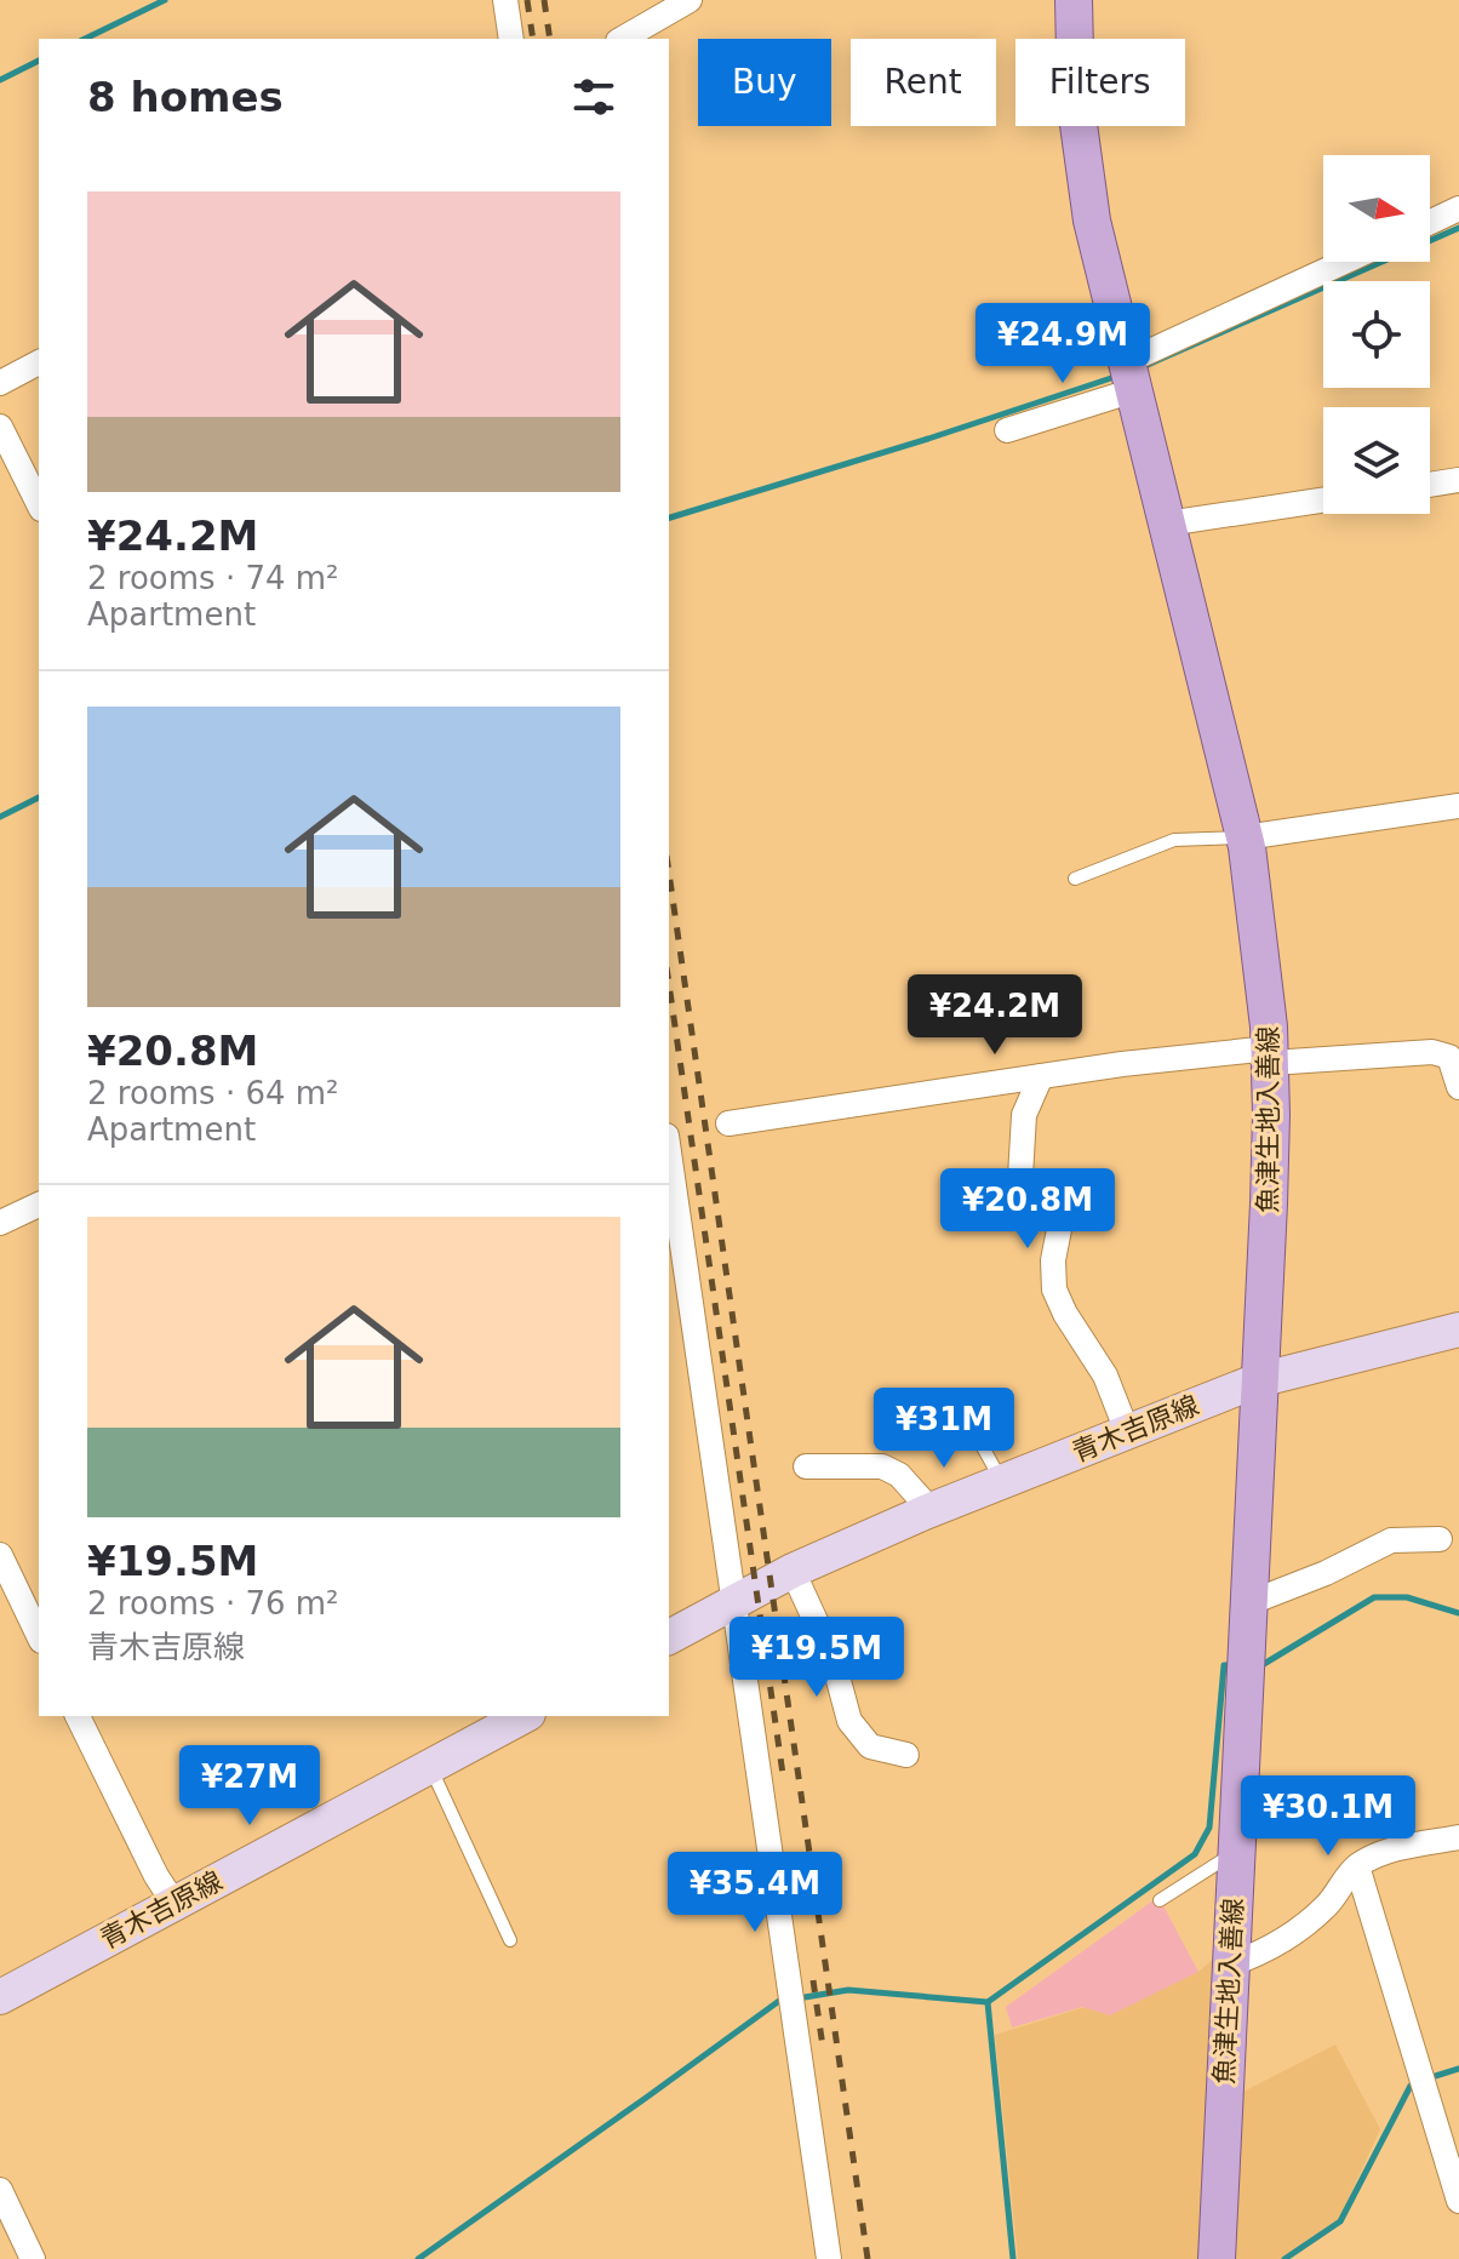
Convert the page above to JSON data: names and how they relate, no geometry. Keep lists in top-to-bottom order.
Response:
{
  "streets": {
    "main road": ["魚津生地入善線", "青木吉原線"]
  },
  "crossings": [
    ["魚津生地入善線", "青木吉原線"]
  ],
  "north": "right",
  "page": {
    "chip": ["Buy", "Rent", "Filters"],
    "heading": "8 homes",
    "list": [
      {
        "name": "¥24.2M",
        "note": "2 rooms · 74 m² · Apartment"
      },
      {
        "name": "¥20.8M",
        "note": "2 rooms · 64 m² · Apartment"
      },
      {
        "name": "¥19.5M",
        "note": "2 rooms · 76 m² · 青木吉原線"
      }
    ],
    "price": [
      "¥24.9M",
      "¥24.2M",
      "¥20.8M",
      "¥31M",
      "¥19.5M",
      "¥27M",
      "¥30.1M",
      "¥35.4M"
    ]
  }
}
